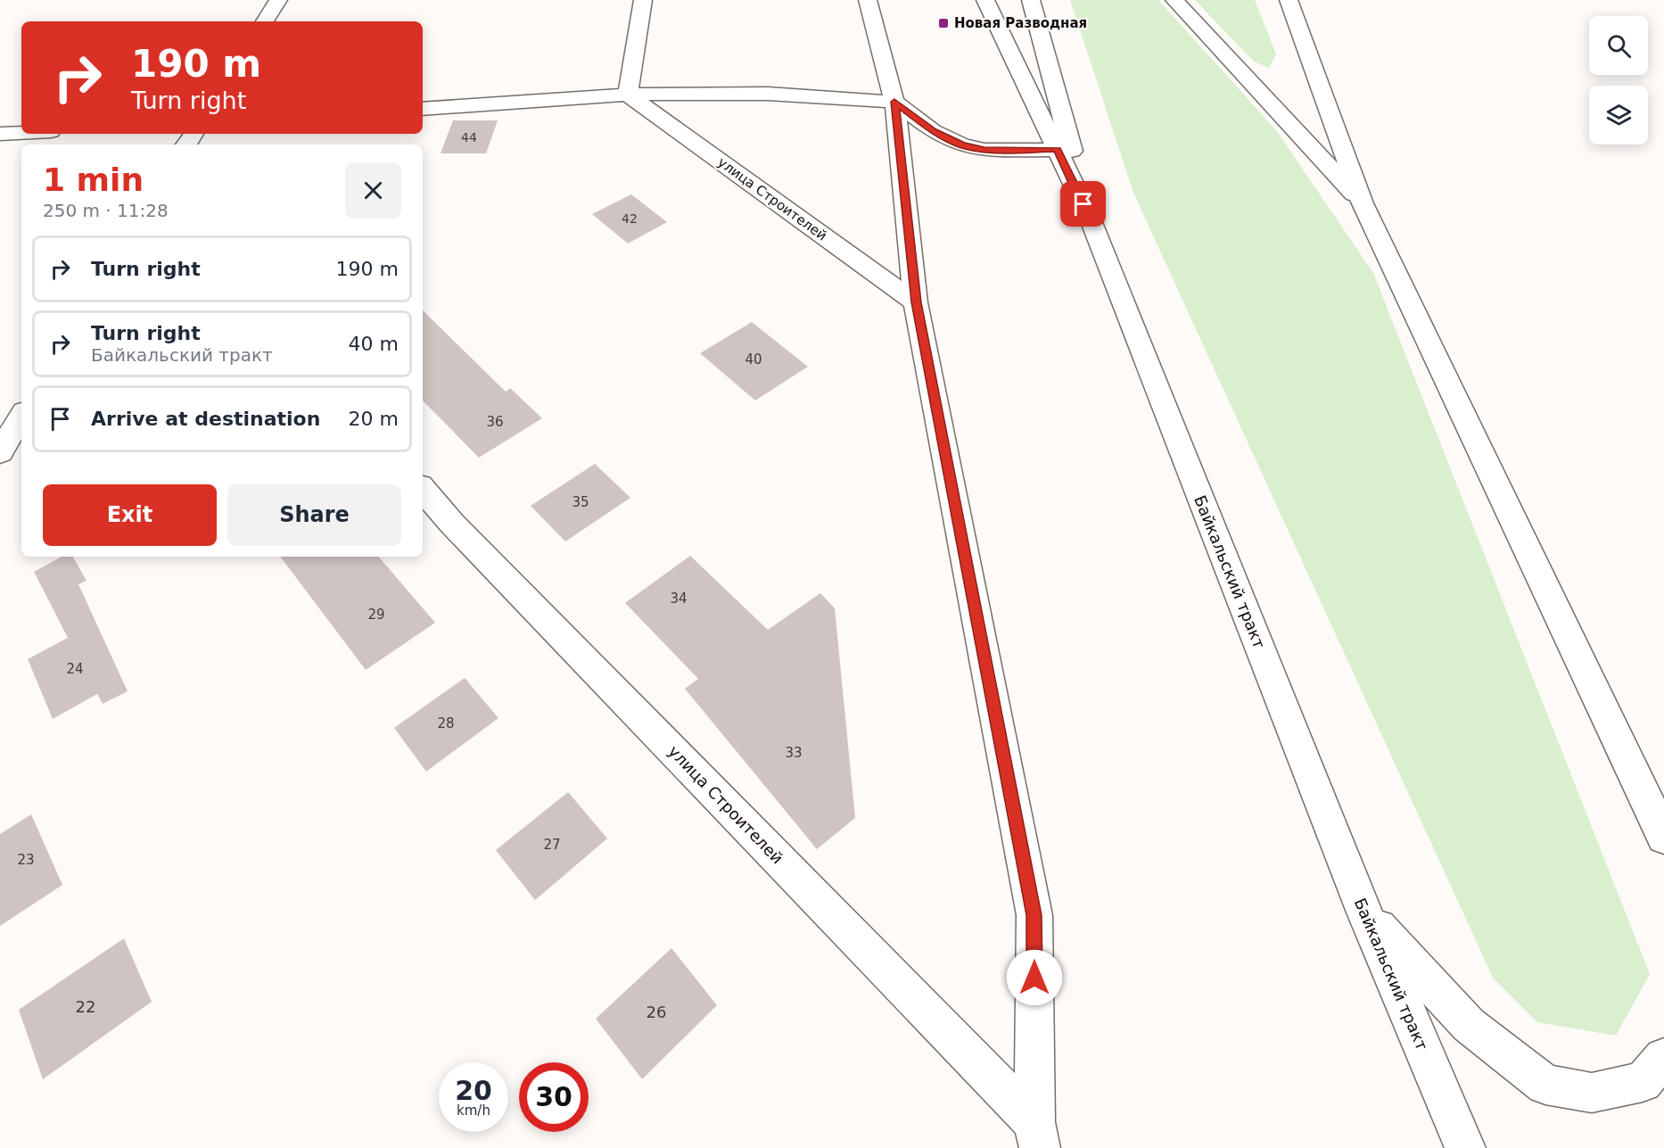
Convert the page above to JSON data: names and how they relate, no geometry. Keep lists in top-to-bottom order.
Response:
{
  "streets": {
    "main road": ["улица Строителей", "Байкальский тракт"]
  },
  "places": {
    "transit": ["Новая Разводная"]
  },
  "house_numbers": [
    "44",
    "42",
    "40",
    "36",
    "35",
    "34",
    "29",
    "24",
    "28",
    "33",
    "27",
    "23",
    "22",
    "26"
  ],
  "page": {
    "turn": ["190 m", "Turn right"],
    "heading": ["1 min", "250 m · 11:28"],
    "list": [
      {
        "name": "Turn right",
        "value": "190 m"
      },
      {
        "name": "Turn right",
        "note": "Байкальский тракт",
        "value": "40 m"
      },
      {
        "name": "Arrive at destination",
        "value": "20 m"
      }
    ],
    "buttons": ["Exit", "Share"],
    "speed": "20 km/h",
    "limit": "30"
  }
}
